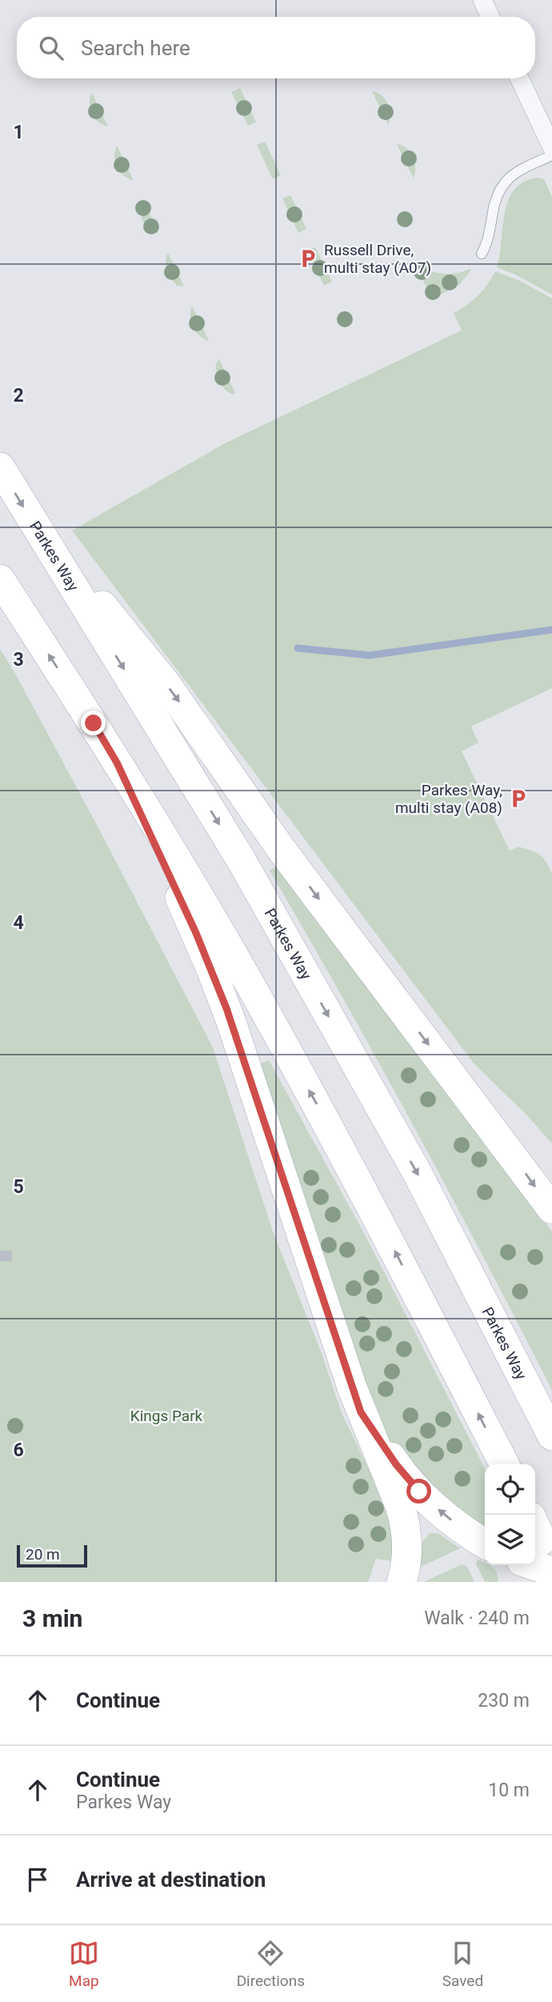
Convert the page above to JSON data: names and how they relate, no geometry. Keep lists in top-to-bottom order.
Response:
{
  "streets": {
    "main road": ["Parkes Way"]
  },
  "parks": ["Kings Park"],
  "places": {
    "parking": ["Russell Drive, multi stay (A07)", "Parkes Way, multi stay (A08)"]
  },
  "scale_bar": "20 m",
  "page": {
    "search": "Search here",
    "scale": "20 m",
    "heading": ["3 min", "Walk · 240 m"],
    "list": [
      ["Continue", "230 m"],
      ["Continue", "Parkes Way", "10 m"],
      "Arrive at destination"
    ],
    "nav": ["Map", "Directions", "Saved"]
  },
  "grid": {
    "rows": [
      "1",
      "2",
      "3",
      "4",
      "5",
      "6"
    ]
  }
}
